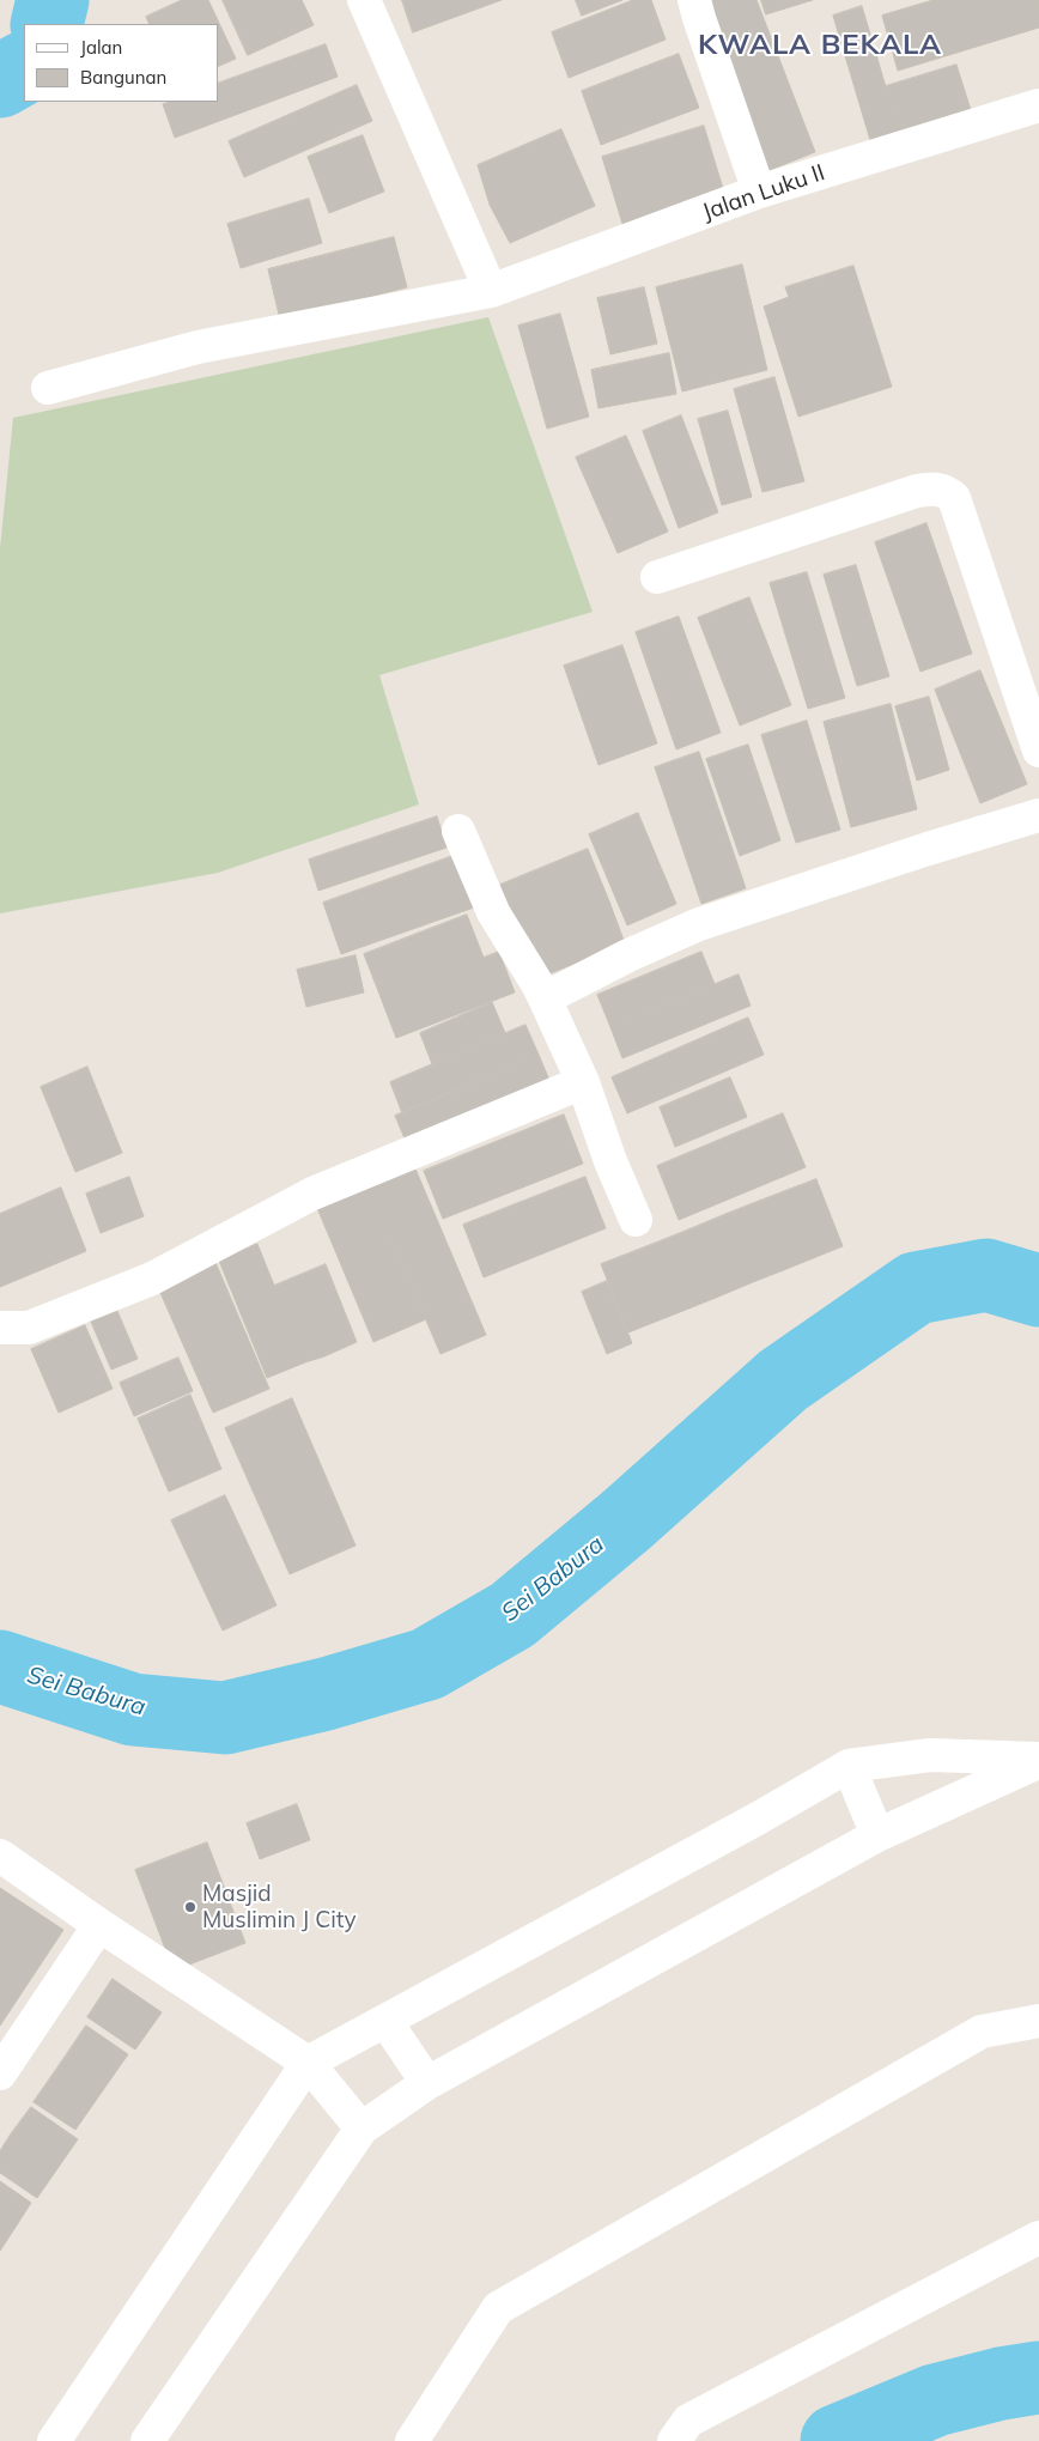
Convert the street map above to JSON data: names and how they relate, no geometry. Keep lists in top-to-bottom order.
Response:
{
  "streets": {
    "street": ["Jalan Luku II"]
  },
  "districts": ["KWALA BEKALA"],
  "water": ["Sei Babura"],
  "places": ["Masjid Muslimin J City"],
  "legend": ["Jalan", "Bangunan"]
}
